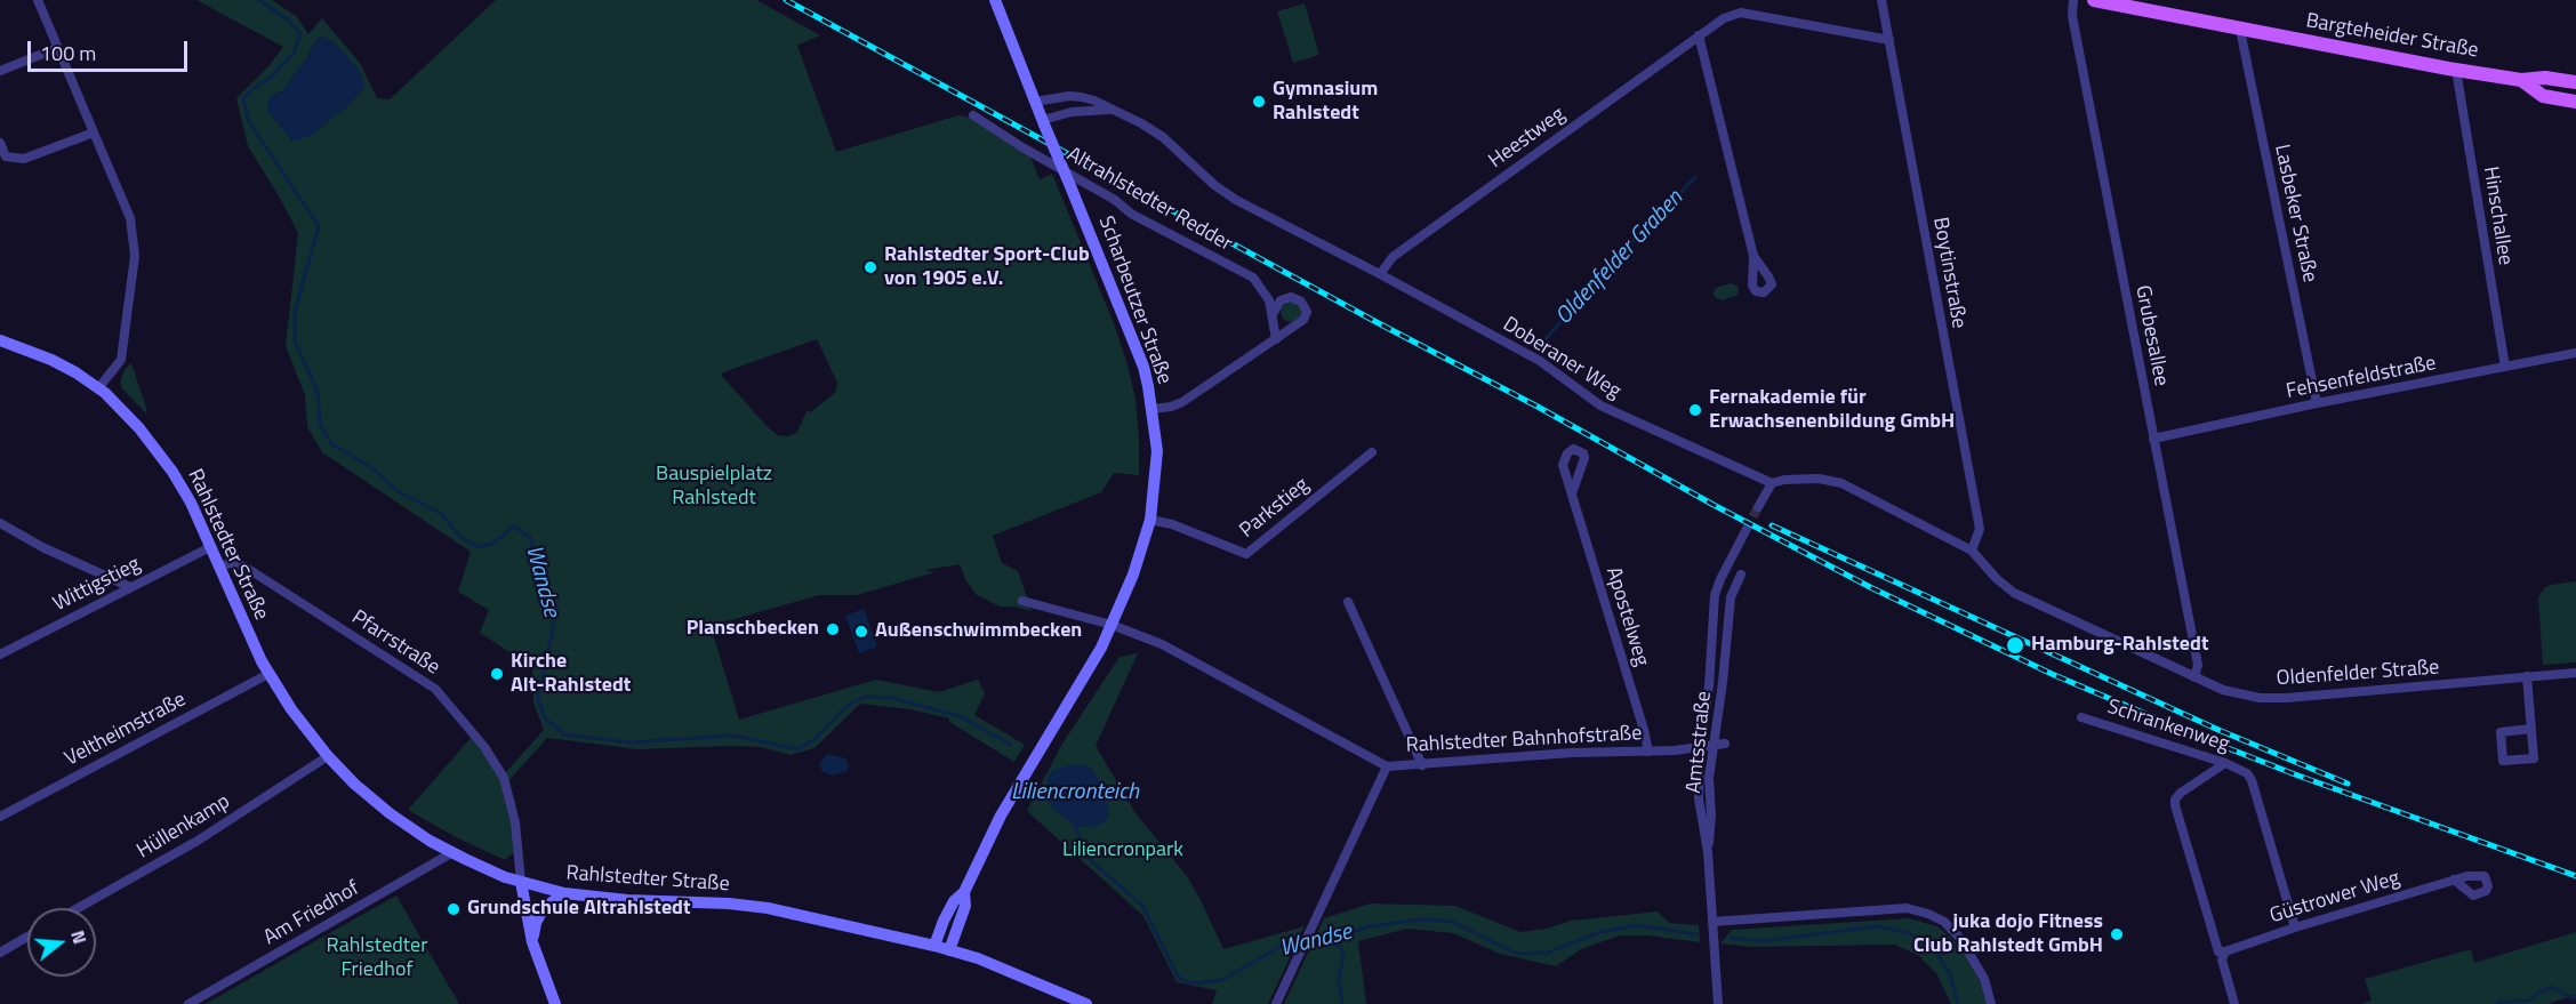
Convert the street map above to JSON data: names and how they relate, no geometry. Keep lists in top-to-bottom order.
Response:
{
  "streets": {
    "main road": ["Bargteheider Straße", "Scharbeutzer Straße", "Rahlstedter Straße"],
    "street": [
      "Heestweg",
      "Altrahlstedter Redder",
      "Lasbeker Straße",
      "Hinschallee",
      "Boytinstraße",
      "Grubesallee",
      "Doberaner Weg",
      "Fehsenfeldstraße",
      "Parkstieg",
      "Wittigstieg",
      "Apostelweg",
      "Pfarrstraße",
      "Oldenfelder Straße",
      "Schrankenweg",
      "Veltheimstraße",
      "Rahlstedter Bahnhofstraße",
      "Amtsstraße",
      "Hüllenkamp",
      "Güstrower Weg",
      "Am Friedhof"
    ]
  },
  "crossings": [
    ["Bargteheider Straße", "Lasbeker Straße"],
    ["Bargteheider Straße", "Hinschallee"],
    ["Heestweg", "Boytinstraße"],
    ["Heestweg", "Doberaner Weg"],
    ["Lasbeker Straße", "Fehsenfeldstraße"],
    ["Hinschallee", "Fehsenfeldstraße"],
    ["Scharbeutzer Straße", "Doberaner Weg"],
    ["Scharbeutzer Straße", "Parkstieg"],
    ["Scharbeutzer Straße", "Rahlstedter Bahnhofstraße"],
    ["Grubesallee", "Fehsenfeldstraße"],
    ["Grubesallee", "Oldenfelder Straße"],
    ["Rahlstedter Straße", "Wittigstieg"],
    ["Rahlstedter Straße", "Pfarrstraße"],
    ["Rahlstedter Straße", "Veltheimstraße"],
    ["Rahlstedter Straße", "Hüllenkamp"],
    ["Rahlstedter Straße", "Am Friedhof"],
    ["Apostelweg", "Rahlstedter Bahnhofstraße"],
    ["Schrankenweg", "Güstrower Weg"],
    ["Rahlstedter Bahnhofstraße", "Amtsstraße"]
  ],
  "water": ["Oldenfelder Graben", "Wandse", "Liliencronteich"],
  "parks": ["Bauspielplatz Rahlstedt", "Liliencronpark", "Rahlstedter Friedhof"],
  "places": [
    "Gymnasium Rahlstedt",
    "Rahlstedter Sport-Club von 1905 e.V.",
    "Fernakademie für Erwachsenenbildung GmbH",
    "Planschbecken",
    "Außenschwimmbecken",
    "Hamburg-Rahlstedt",
    "Kirche Alt-Rahlstedt",
    "Grundschule Altrahlstedt",
    "juka dojo Fitness Club Rahlstedt GmbH"
  ],
  "scale_bar": "100 m",
  "north": "right"
}
